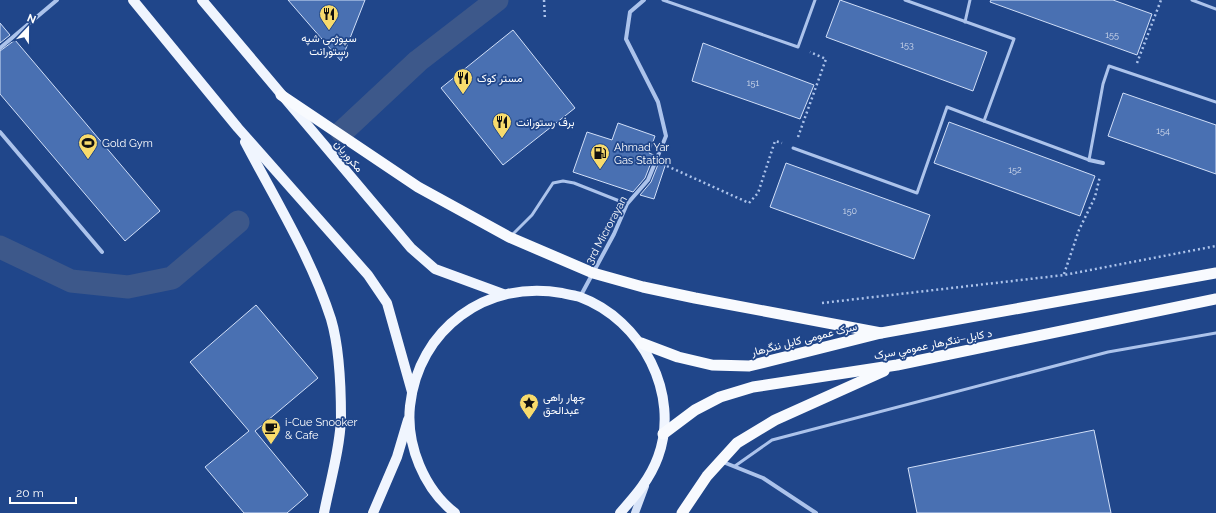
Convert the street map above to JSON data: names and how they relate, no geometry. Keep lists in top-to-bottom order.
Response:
{
  "streets": {
    "highway": ["سرک عمومی کابل ننگرهار", "د کابل–ننګرهار عمومي سړک"],
    "main road": ["مکروریان"],
    "street": ["3rd Microrayan"]
  },
  "crossings": [
    ["سرک عمومی کابل ننگرهار", "د کابل–ننګرهار عمومي سړک"]
  ],
  "places": {
    "restaurant": ["سپوژمی شپه رستورانت", "مستر کوک", "برف رستورانت"],
    "sports": ["Gold Gym"],
    "fuel station": ["Ahmad Yar Gas Station"],
    "place": ["چهار راهی عبدالحق"],
    "cafe": ["i-Cue Snooker & Cafe"]
  },
  "house_numbers": [
    "155",
    "153",
    "151",
    "154",
    "152",
    "150"
  ],
  "scale_bar": "20 m",
  "north": "top"
}
